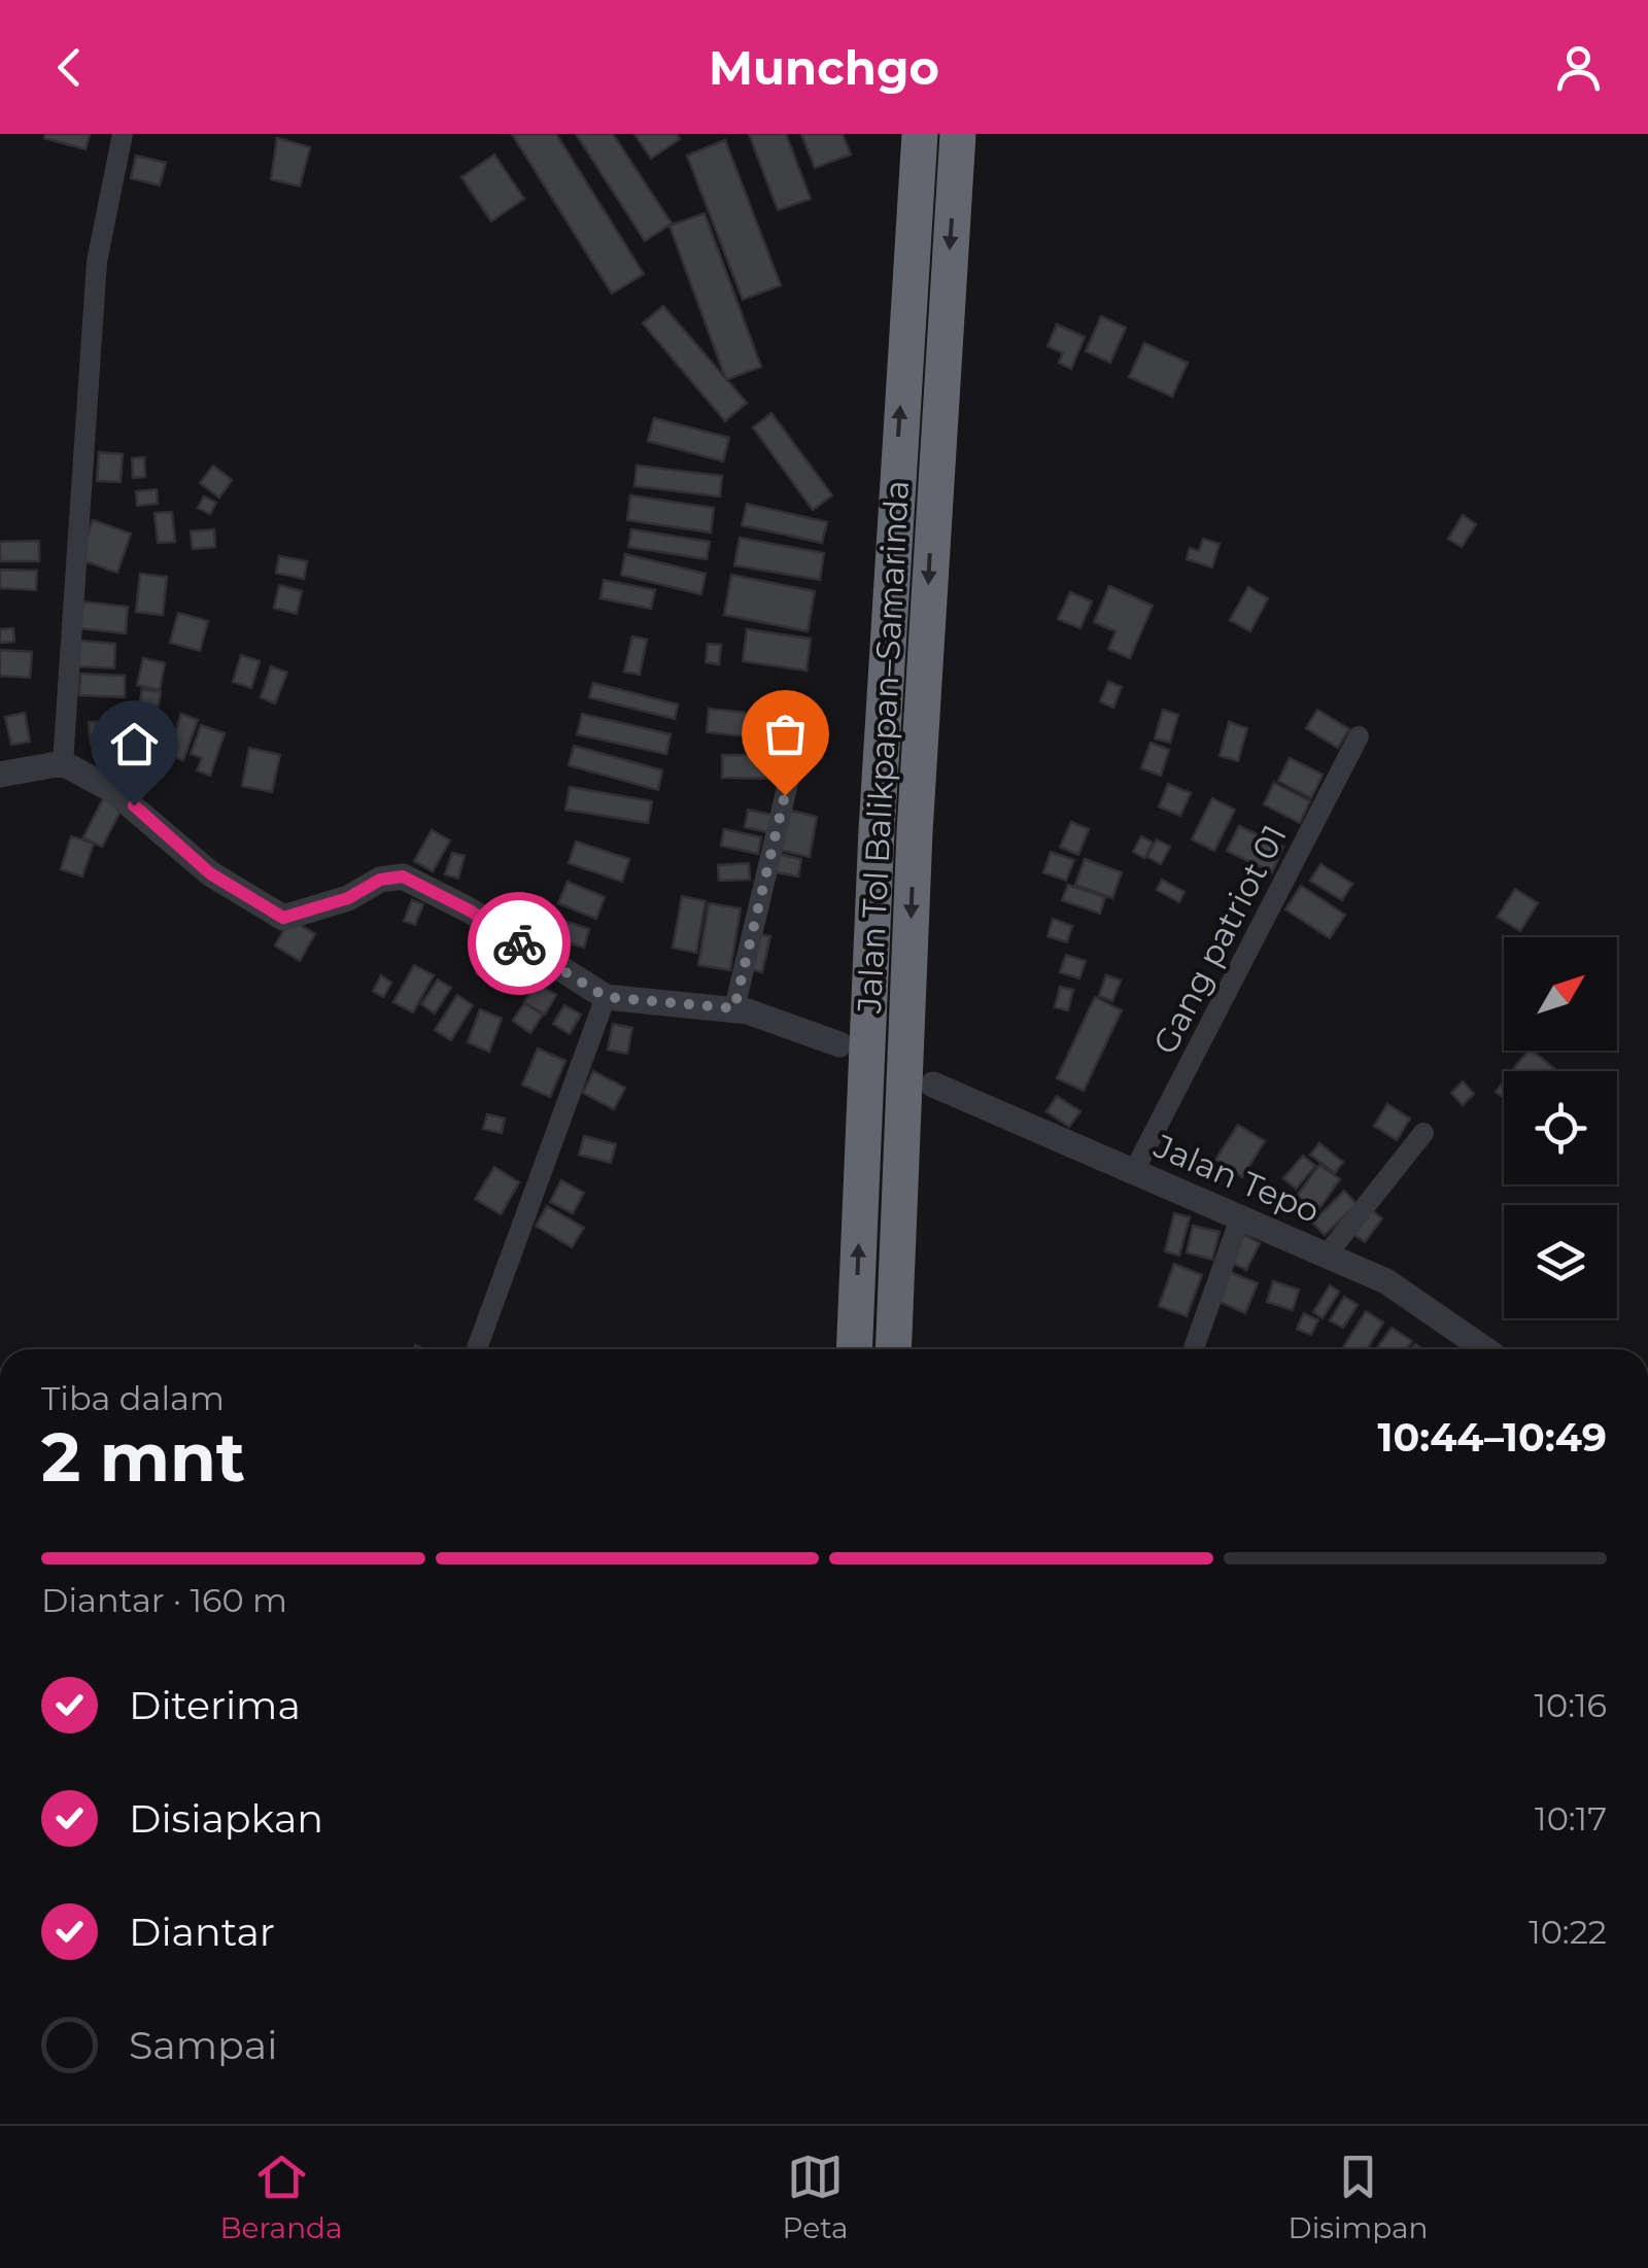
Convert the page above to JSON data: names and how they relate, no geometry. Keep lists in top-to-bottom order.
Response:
{
  "streets": {
    "highway": ["Jalan Tol Balikpapan–Samarinda"],
    "street": ["Gang patriot 01", "Jalan Tepo"]
  },
  "crossings": [
    ["Gang patriot 01", "Jalan Tepo"]
  ],
  "north": "top right",
  "page": {
    "header": "Munchgo",
    "heading": ["2 mnt", "Tiba dalam", "10:44–10:49"],
    "bar": "Diantar · 160 m",
    "list": [
      ["Diterima", "10:16"],
      ["Disiapkan", "10:17"],
      ["Diantar", "10:22"],
      "Sampai"
    ],
    "tabs": ["Beranda", "Peta", "Disimpan"]
  }
}
